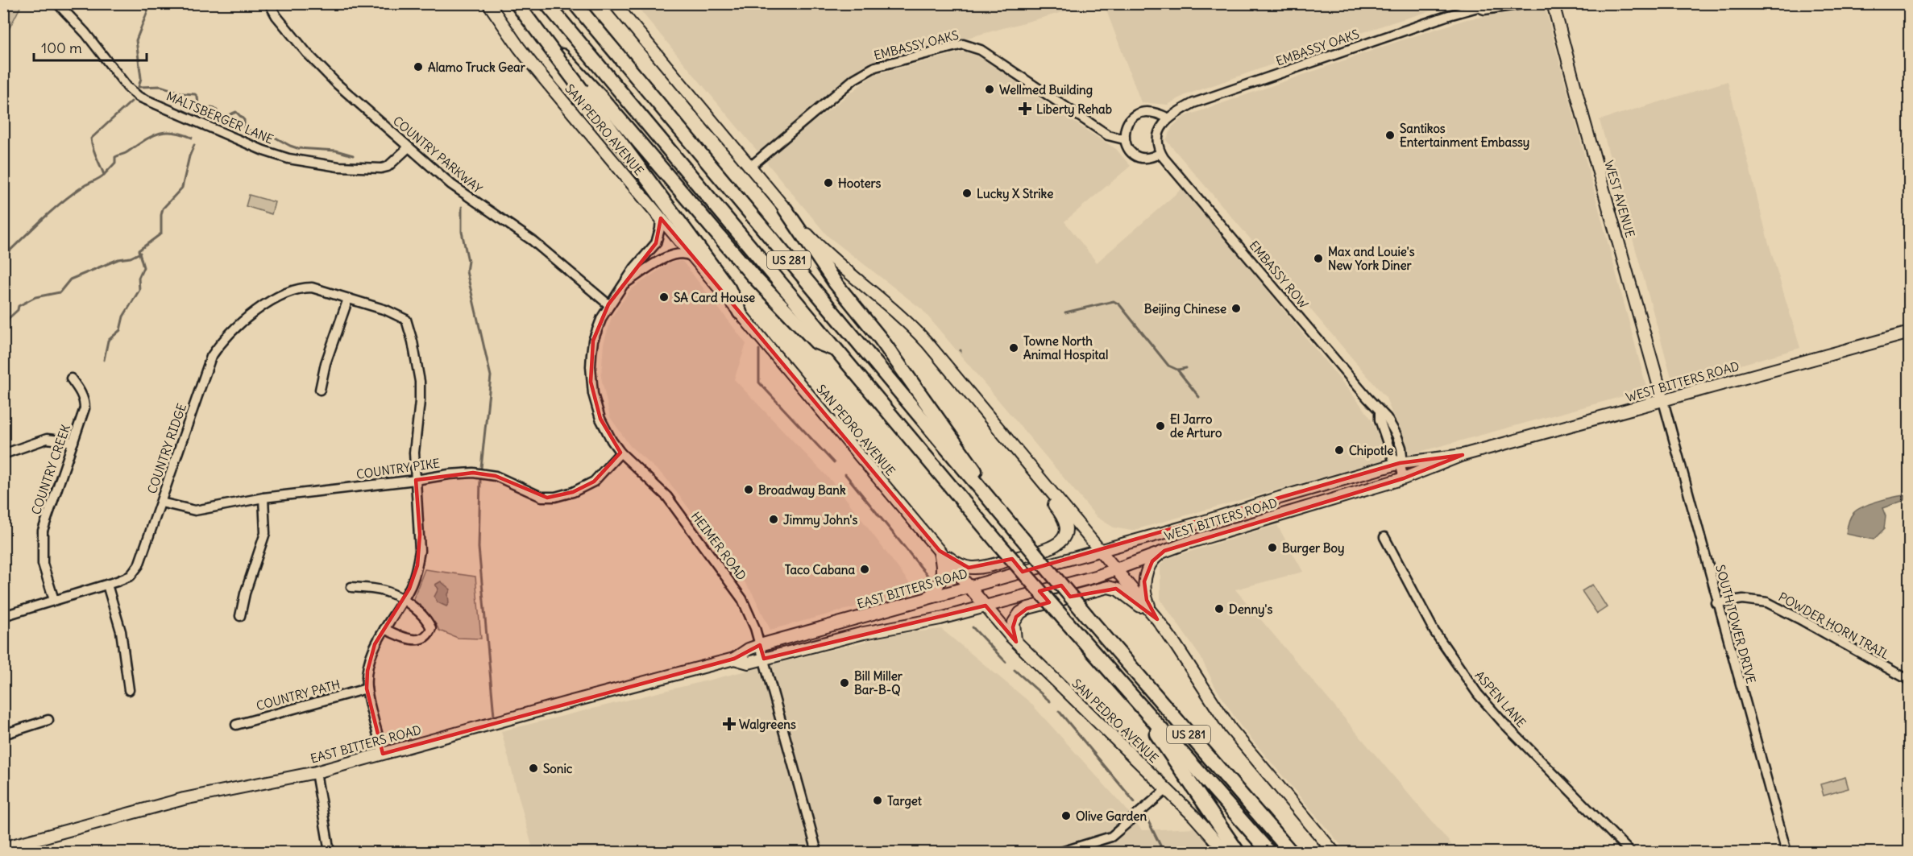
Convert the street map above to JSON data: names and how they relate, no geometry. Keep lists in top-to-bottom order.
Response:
{
  "streets": {
    "highway": ["US 281"],
    "main road": [
      "SAN PEDRO AVENUE",
      "WEST AVENUE",
      "WEST BITTERS ROAD",
      "EAST BITTERS ROAD"
    ],
    "street": [
      "EMBASSY OAKS",
      "MALTSBERGER LANE",
      "COUNTRY PARKWAY",
      "EMBASSY ROW",
      "COUNTRY RIDGE",
      "COUNTRY PIKE",
      "COUNTRY CREEK",
      "HEIMER ROAD",
      "SOUTH TOWER DRIVE",
      "POWDER HORN TRAIL",
      "COUNTRY PATH",
      "ASPEN LANE"
    ]
  },
  "crossings": [
    ["MALTSBERGER LANE", "COUNTRY PARKWAY"],
    ["SAN PEDRO AVENUE", "WEST BITTERS ROAD"],
    ["SAN PEDRO AVENUE", "HEIMER ROAD"],
    ["SAN PEDRO AVENUE", "EAST BITTERS ROAD"],
    ["COUNTRY PARKWAY", "HEIMER ROAD"],
    ["WEST AVENUE", "WEST BITTERS ROAD"],
    ["WEST AVENUE", "SOUTH TOWER DRIVE"],
    ["EMBASSY ROW", "WEST BITTERS ROAD"],
    ["WEST BITTERS ROAD", "EAST BITTERS ROAD"],
    ["WEST BITTERS ROAD", "SOUTH TOWER DRIVE"],
    ["COUNTRY RIDGE", "COUNTRY PIKE"],
    ["COUNTRY RIDGE", "COUNTRY CREEK"],
    ["COUNTRY PIKE", "HEIMER ROAD"],
    ["HEIMER ROAD", "EAST BITTERS ROAD"],
    ["SOUTH TOWER DRIVE", "POWDER HORN TRAIL"]
  ],
  "places": {
    "other": [
      "Alamo Truck Gear",
      "Wellmed Building",
      "Santikos Entertainment Embassy",
      "Hooters",
      "Lucky X Strike",
      "Max and Louie's New York Diner",
      "SA Card House",
      "Beijing Chinese",
      "Towne North Animal Hospital",
      "El Jarro de Arturo",
      "Chipotle",
      "Broadway Bank",
      "Jimmy John's",
      "Burger Boy",
      "Taco Cabana",
      "Denny's",
      "Bill Miller Bar-B-Q",
      "Sonic",
      "Target",
      "Olive Garden"
    ],
    "health": ["Liberty Rehab", "Walgreens"]
  },
  "scale_bar": "100 m"
}
